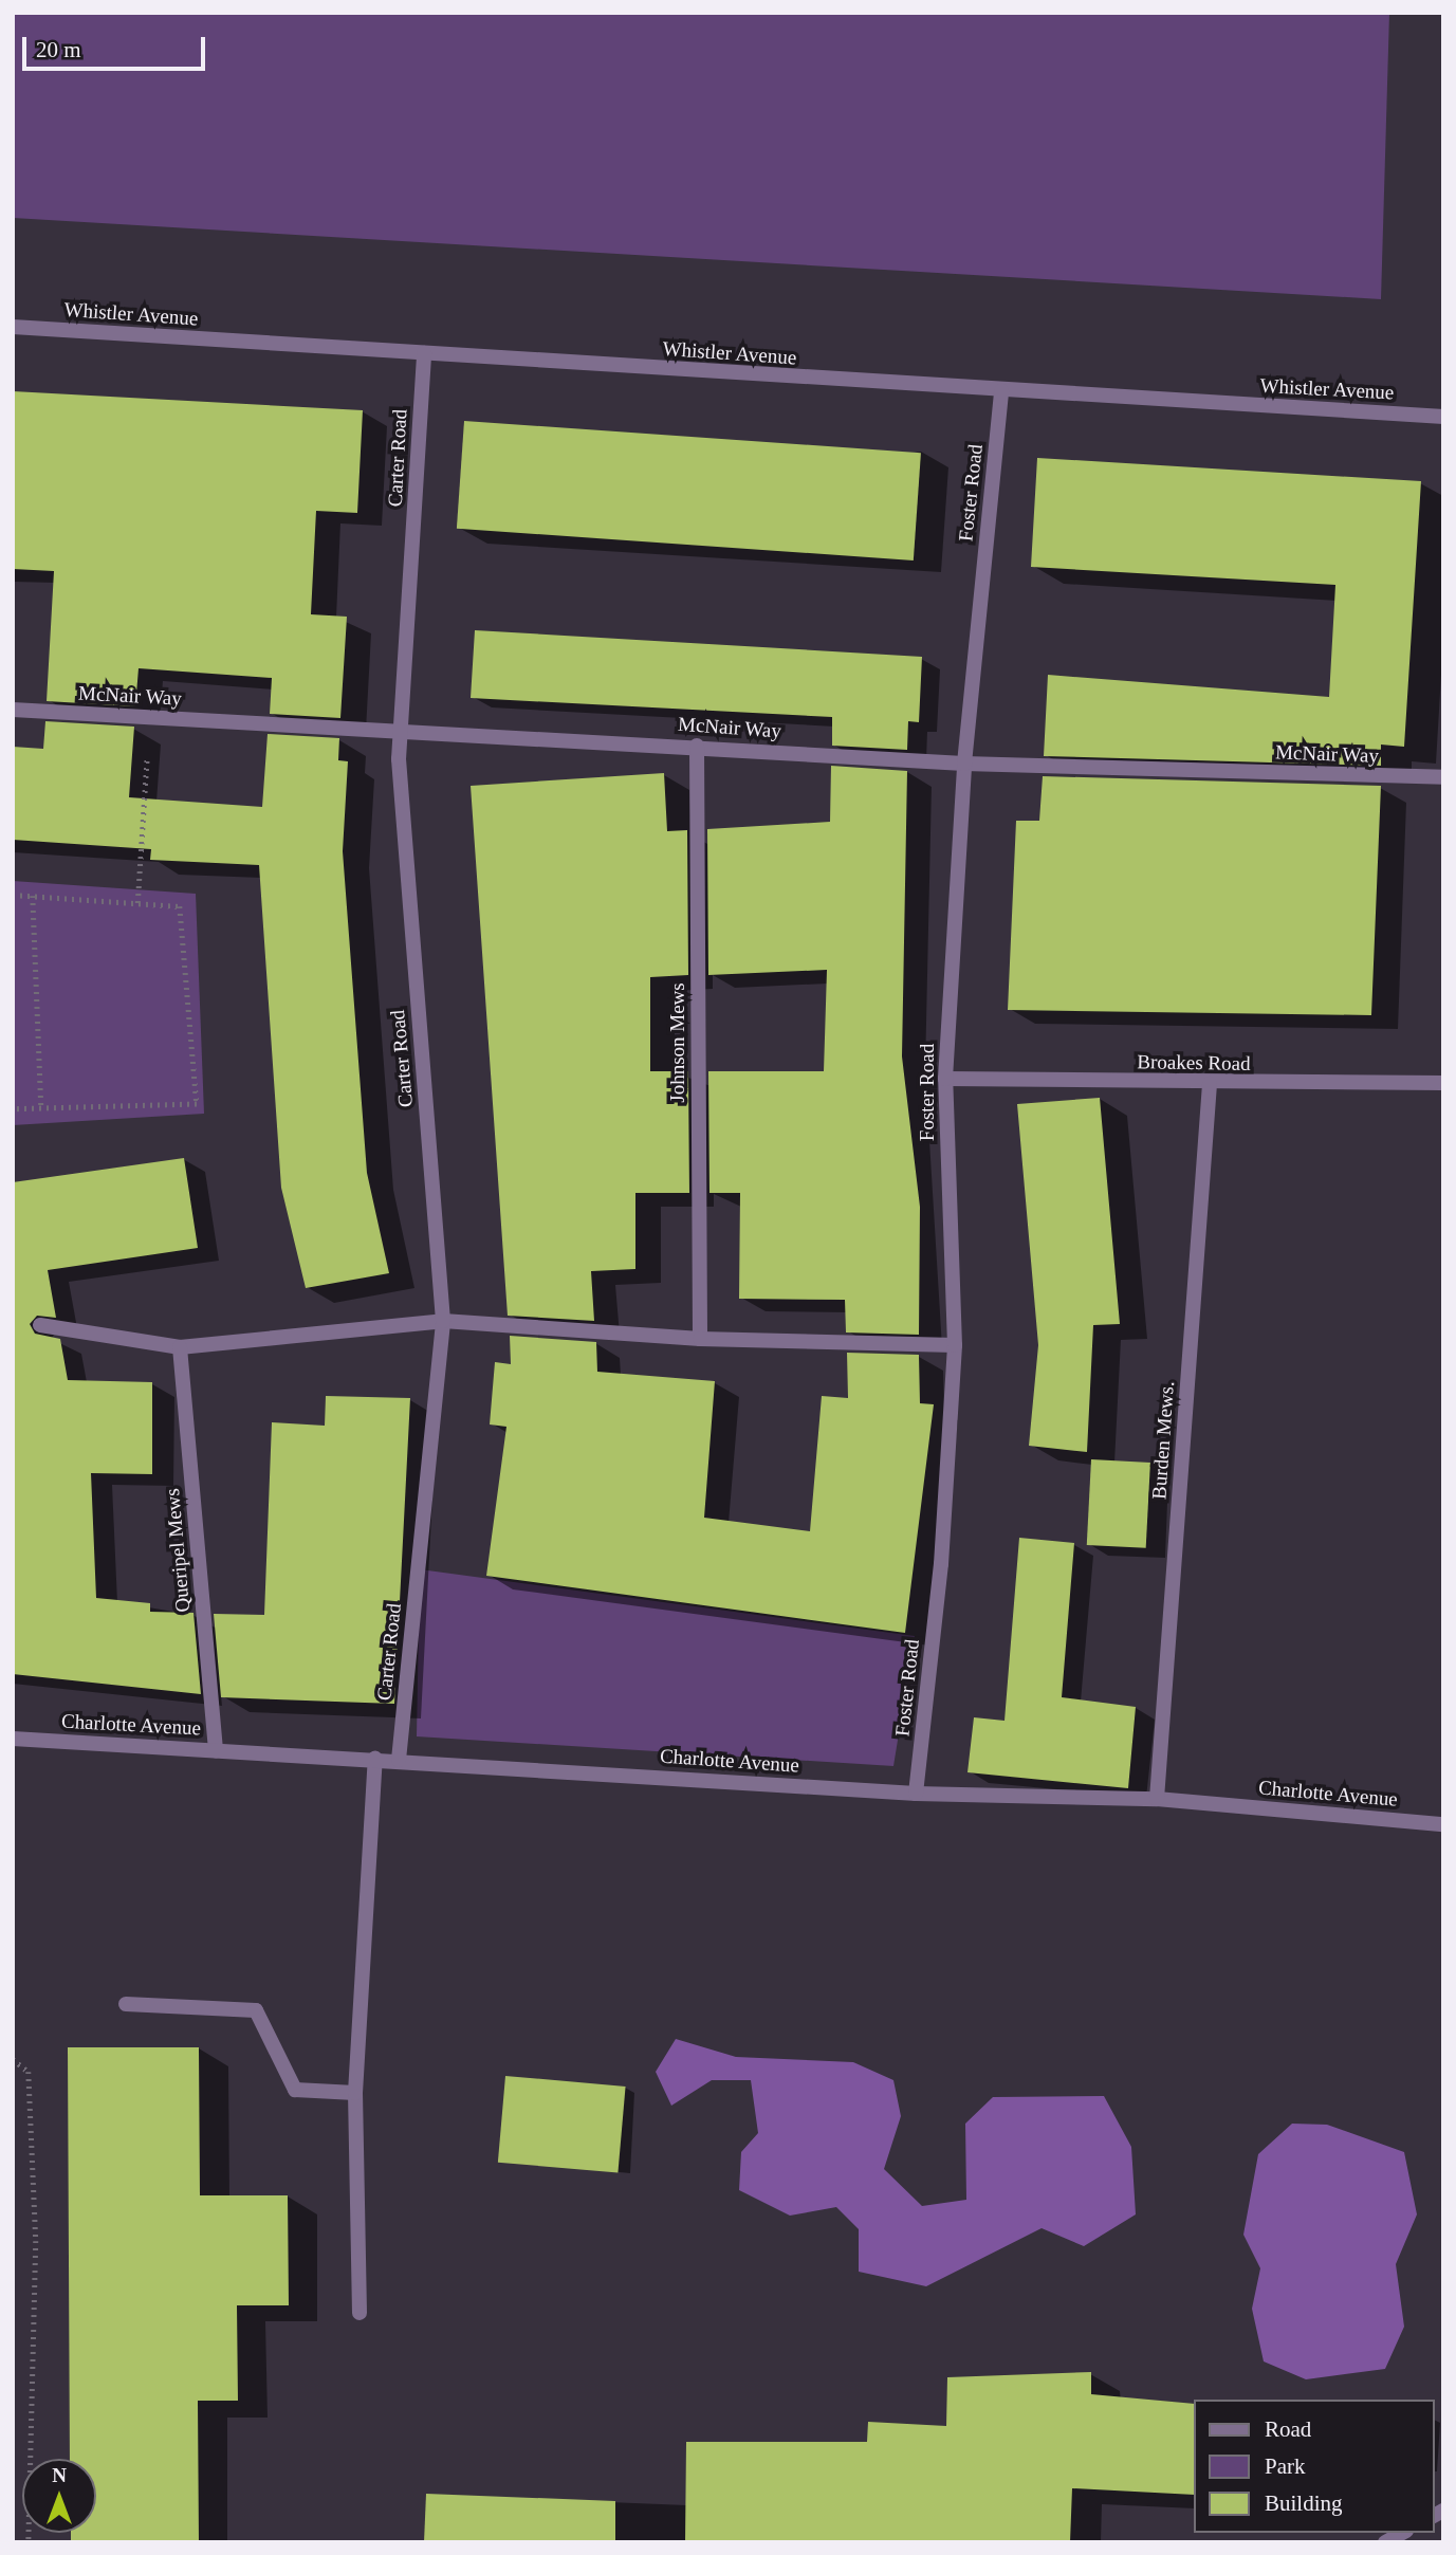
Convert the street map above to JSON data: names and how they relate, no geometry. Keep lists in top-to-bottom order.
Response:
{
  "streets": {
    "street": [
      "Whistler Avenue",
      "Carter Road",
      "Foster Road",
      "McNair Way",
      "Johnson Mews",
      "Broakes Road",
      "Burden Mews.",
      "Queripel Mews",
      "Charlotte Avenue"
    ]
  },
  "crossings": [
    ["Whistler Avenue", "Carter Road"],
    ["Whistler Avenue", "Foster Road"],
    ["Carter Road", "McNair Way"],
    ["Carter Road", "Charlotte Avenue"],
    ["Foster Road", "McNair Way"],
    ["Foster Road", "Broakes Road"],
    ["Foster Road", "Charlotte Avenue"],
    ["McNair Way", "Johnson Mews"],
    ["Broakes Road", "Burden Mews."],
    ["Burden Mews.", "Charlotte Avenue"],
    ["Queripel Mews", "Charlotte Avenue"]
  ],
  "legend": ["Road", "Park", "Building"],
  "scale_bar": "20 m",
  "north": "top"
}
